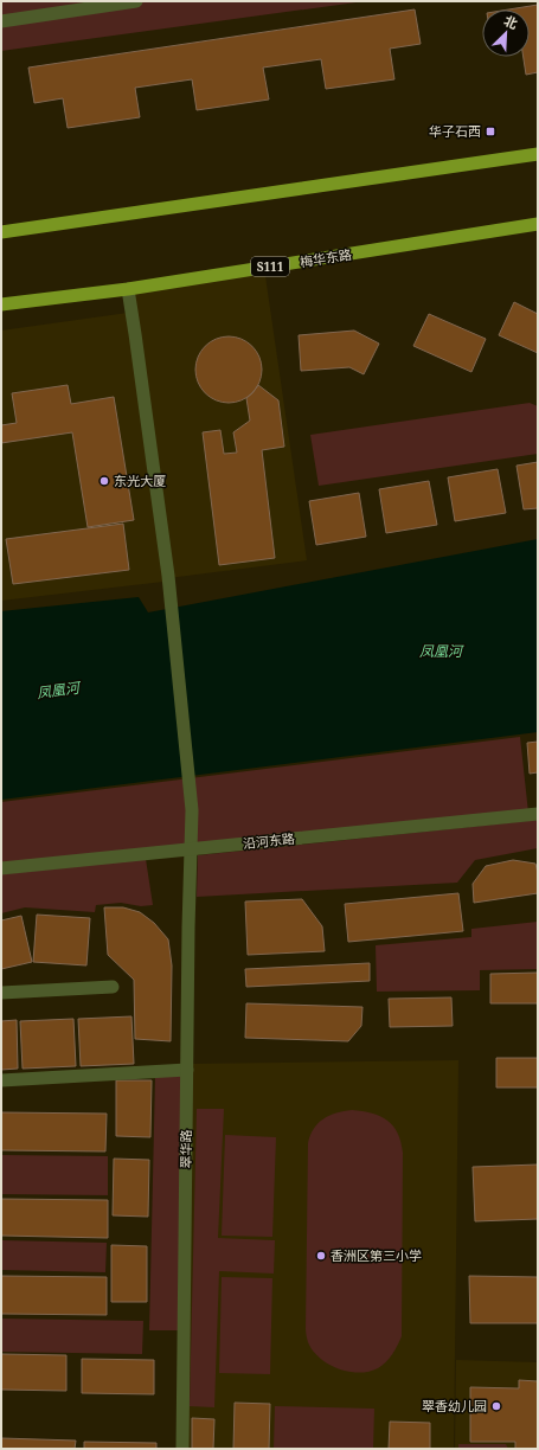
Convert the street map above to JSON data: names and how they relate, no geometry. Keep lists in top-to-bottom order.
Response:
{
  "streets": {
    "main road": ["梅华东路", "S111"],
    "street": ["沿河东路", "翠华路"]
  },
  "crossings": [
    ["梅华东路", "翠华路"],
    ["沿河东路", "翠华路"]
  ],
  "water": ["凤凰河"],
  "places": {
    "transit": ["华子石西"],
    "other": ["东光大厦", "香洲区第三小学", "翠香幼儿园"]
  },
  "north": "top right"
}
